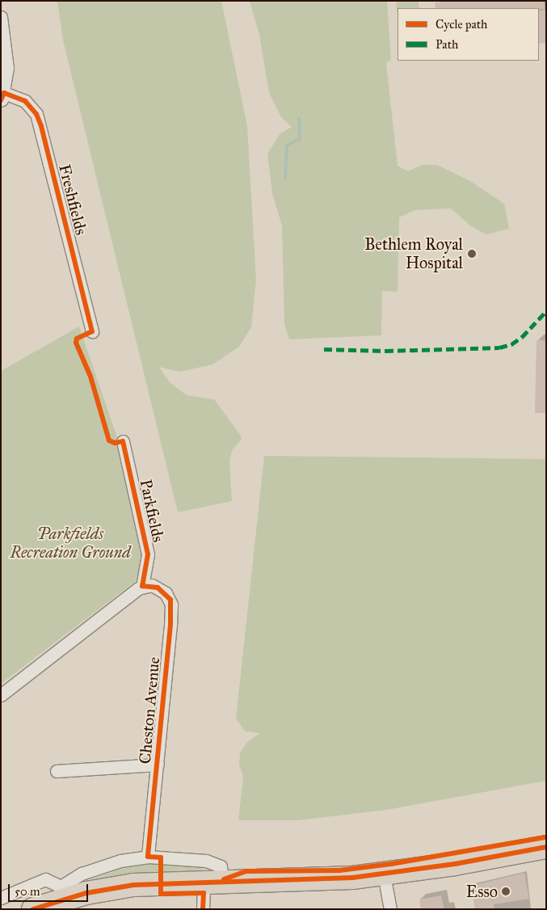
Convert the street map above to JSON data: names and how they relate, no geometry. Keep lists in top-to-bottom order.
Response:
{
  "streets": {
    "street": ["Freshfields", "Parkfields", "Cheston Avenue"]
  },
  "crossings": [
    ["Parkfields", "Cheston Avenue"]
  ],
  "parks": ["Parkfields Recreation Ground"],
  "places": ["Bethlem Royal Hospital", "Esso"],
  "legend": ["Cycle path", "Path"],
  "scale_bar": "50 m"
}
